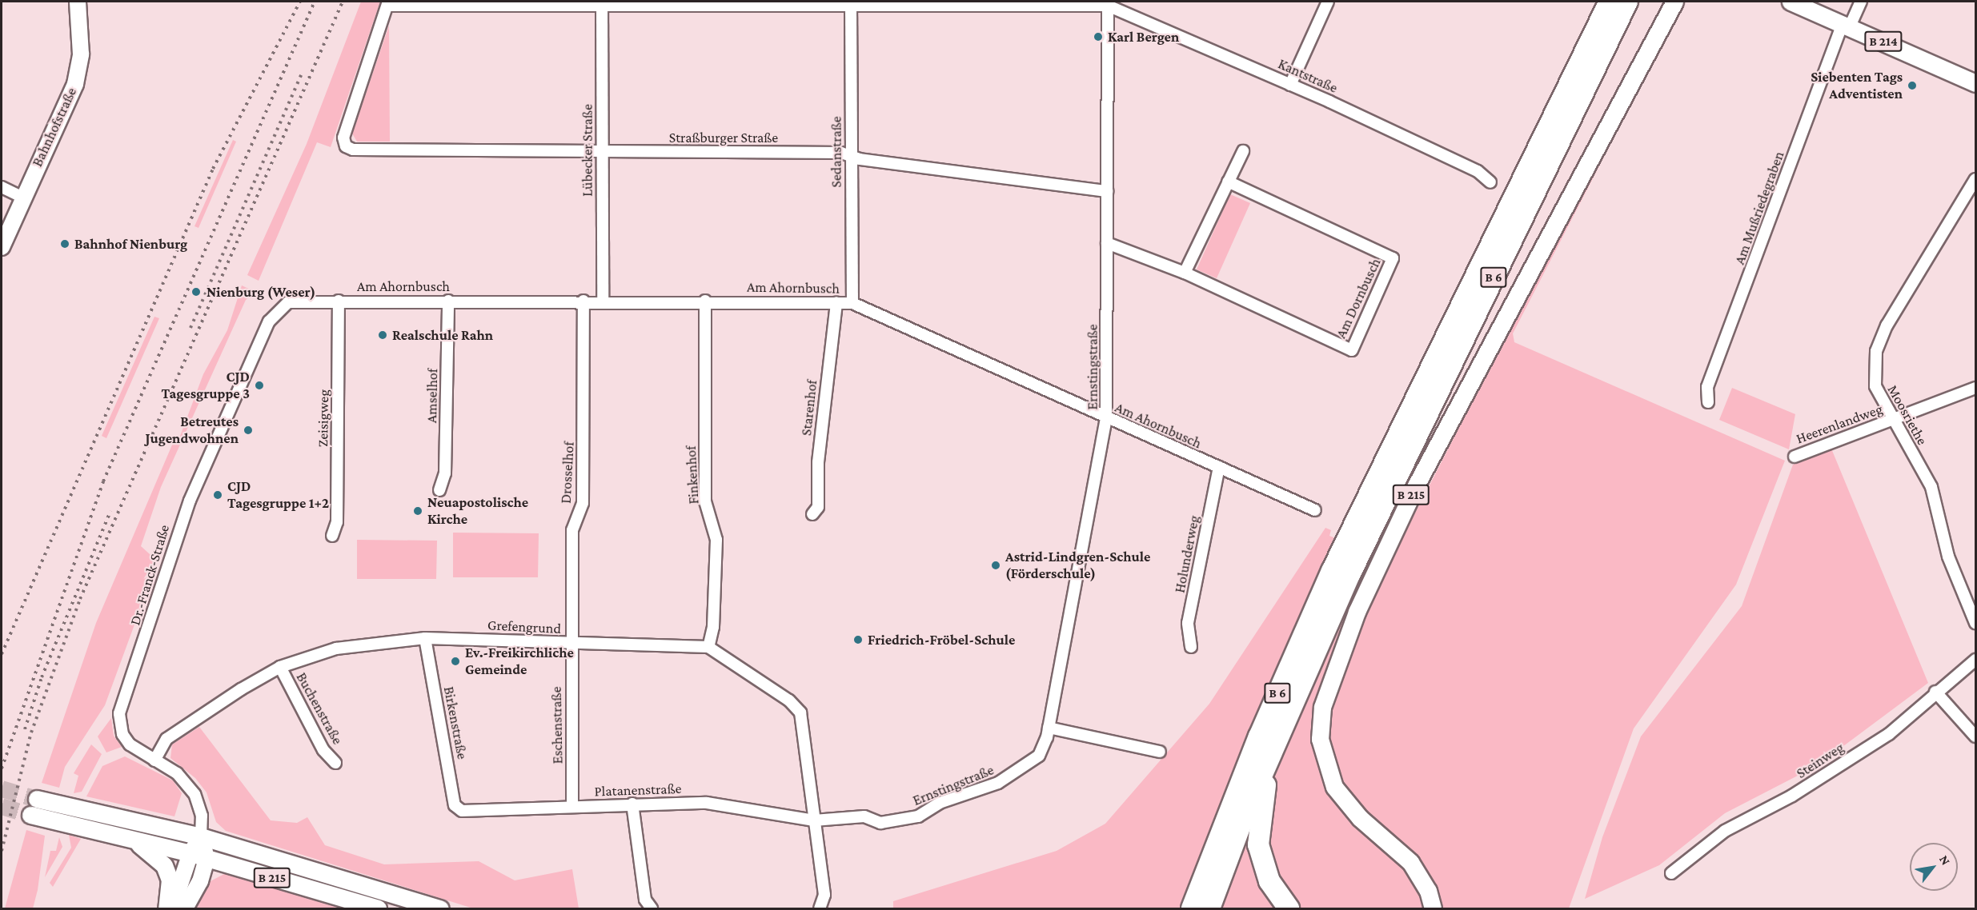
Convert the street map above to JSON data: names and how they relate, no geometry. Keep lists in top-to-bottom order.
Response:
{
  "streets": {
    "highway": ["B 6"],
    "main road": ["B 214", "Bahnhofstraße", "B 215"],
    "street": [
      "Kantstraße",
      "Straßburger Straße",
      "Lübecker Straße",
      "Sedanstraße",
      "Am Mußriedegraben",
      "Am Ahornbusch",
      "Am Dornbusch",
      "Ernstingstraße",
      "Amselhof",
      "Starenhof",
      "Moosriethe",
      "Zeisigweg",
      "Heerenlandweg",
      "Drosselhof",
      "Finkenhof",
      "Holunderweg",
      "Dr.-Franck-Straße",
      "Grefengrund",
      "Buchenstraße",
      "Birkenstraße",
      "Eschenstraße",
      "Steinweg",
      "Platanenstraße"
    ]
  },
  "crossings": [
    ["B 214", "Am Mußriedegraben"],
    ["Kantstraße", "Ernstingstraße"],
    ["Straßburger Straße", "Lübecker Straße"],
    ["Straßburger Straße", "Sedanstraße"],
    ["Straßburger Straße", "Ernstingstraße"],
    ["Lübecker Straße", "Am Ahornbusch"],
    ["Sedanstraße", "Am Ahornbusch"],
    ["Am Ahornbusch", "Ernstingstraße"],
    ["Am Ahornbusch", "Amselhof"],
    ["Am Ahornbusch", "Starenhof"],
    ["Am Ahornbusch", "Zeisigweg"],
    ["Am Ahornbusch", "Drosselhof"],
    ["Am Ahornbusch", "Finkenhof"],
    ["Am Ahornbusch", "Holunderweg"],
    ["Am Ahornbusch", "Dr.-Franck-Straße"],
    ["Am Dornbusch", "Ernstingstraße"],
    ["Ernstingstraße", "Platanenstraße"],
    ["Moosriethe", "Heerenlandweg"],
    ["Drosselhof", "Grefengrund"],
    ["Drosselhof", "Eschenstraße"],
    ["Finkenhof", "Grefengrund"],
    ["B 215", "Dr.-Franck-Straße"],
    ["Dr.-Franck-Straße", "Grefengrund"],
    ["Grefengrund", "Buchenstraße"],
    ["Grefengrund", "Birkenstraße"],
    ["Grefengrund", "Eschenstraße"],
    ["Birkenstraße", "Platanenstraße"],
    ["Eschenstraße", "Platanenstraße"]
  ],
  "places": [
    "Karl Bergen",
    "Siebenten Tags Adventisten",
    "Bahnhof Nienburg",
    "Nienburg (Weser)",
    "Realschule Rahn",
    "CJD Tagesgruppe 3",
    "Betreutes Jugendwohnen",
    "CJD Tagesgruppe 1+2",
    "Neuapostolische Kirche",
    "Astrid-Lindgren-Schule (Förderschule)",
    "Friedrich-Fröbel-Schule",
    "Ev.-Freikirchliche Gemeinde"
  ],
  "north": "top right"
}
